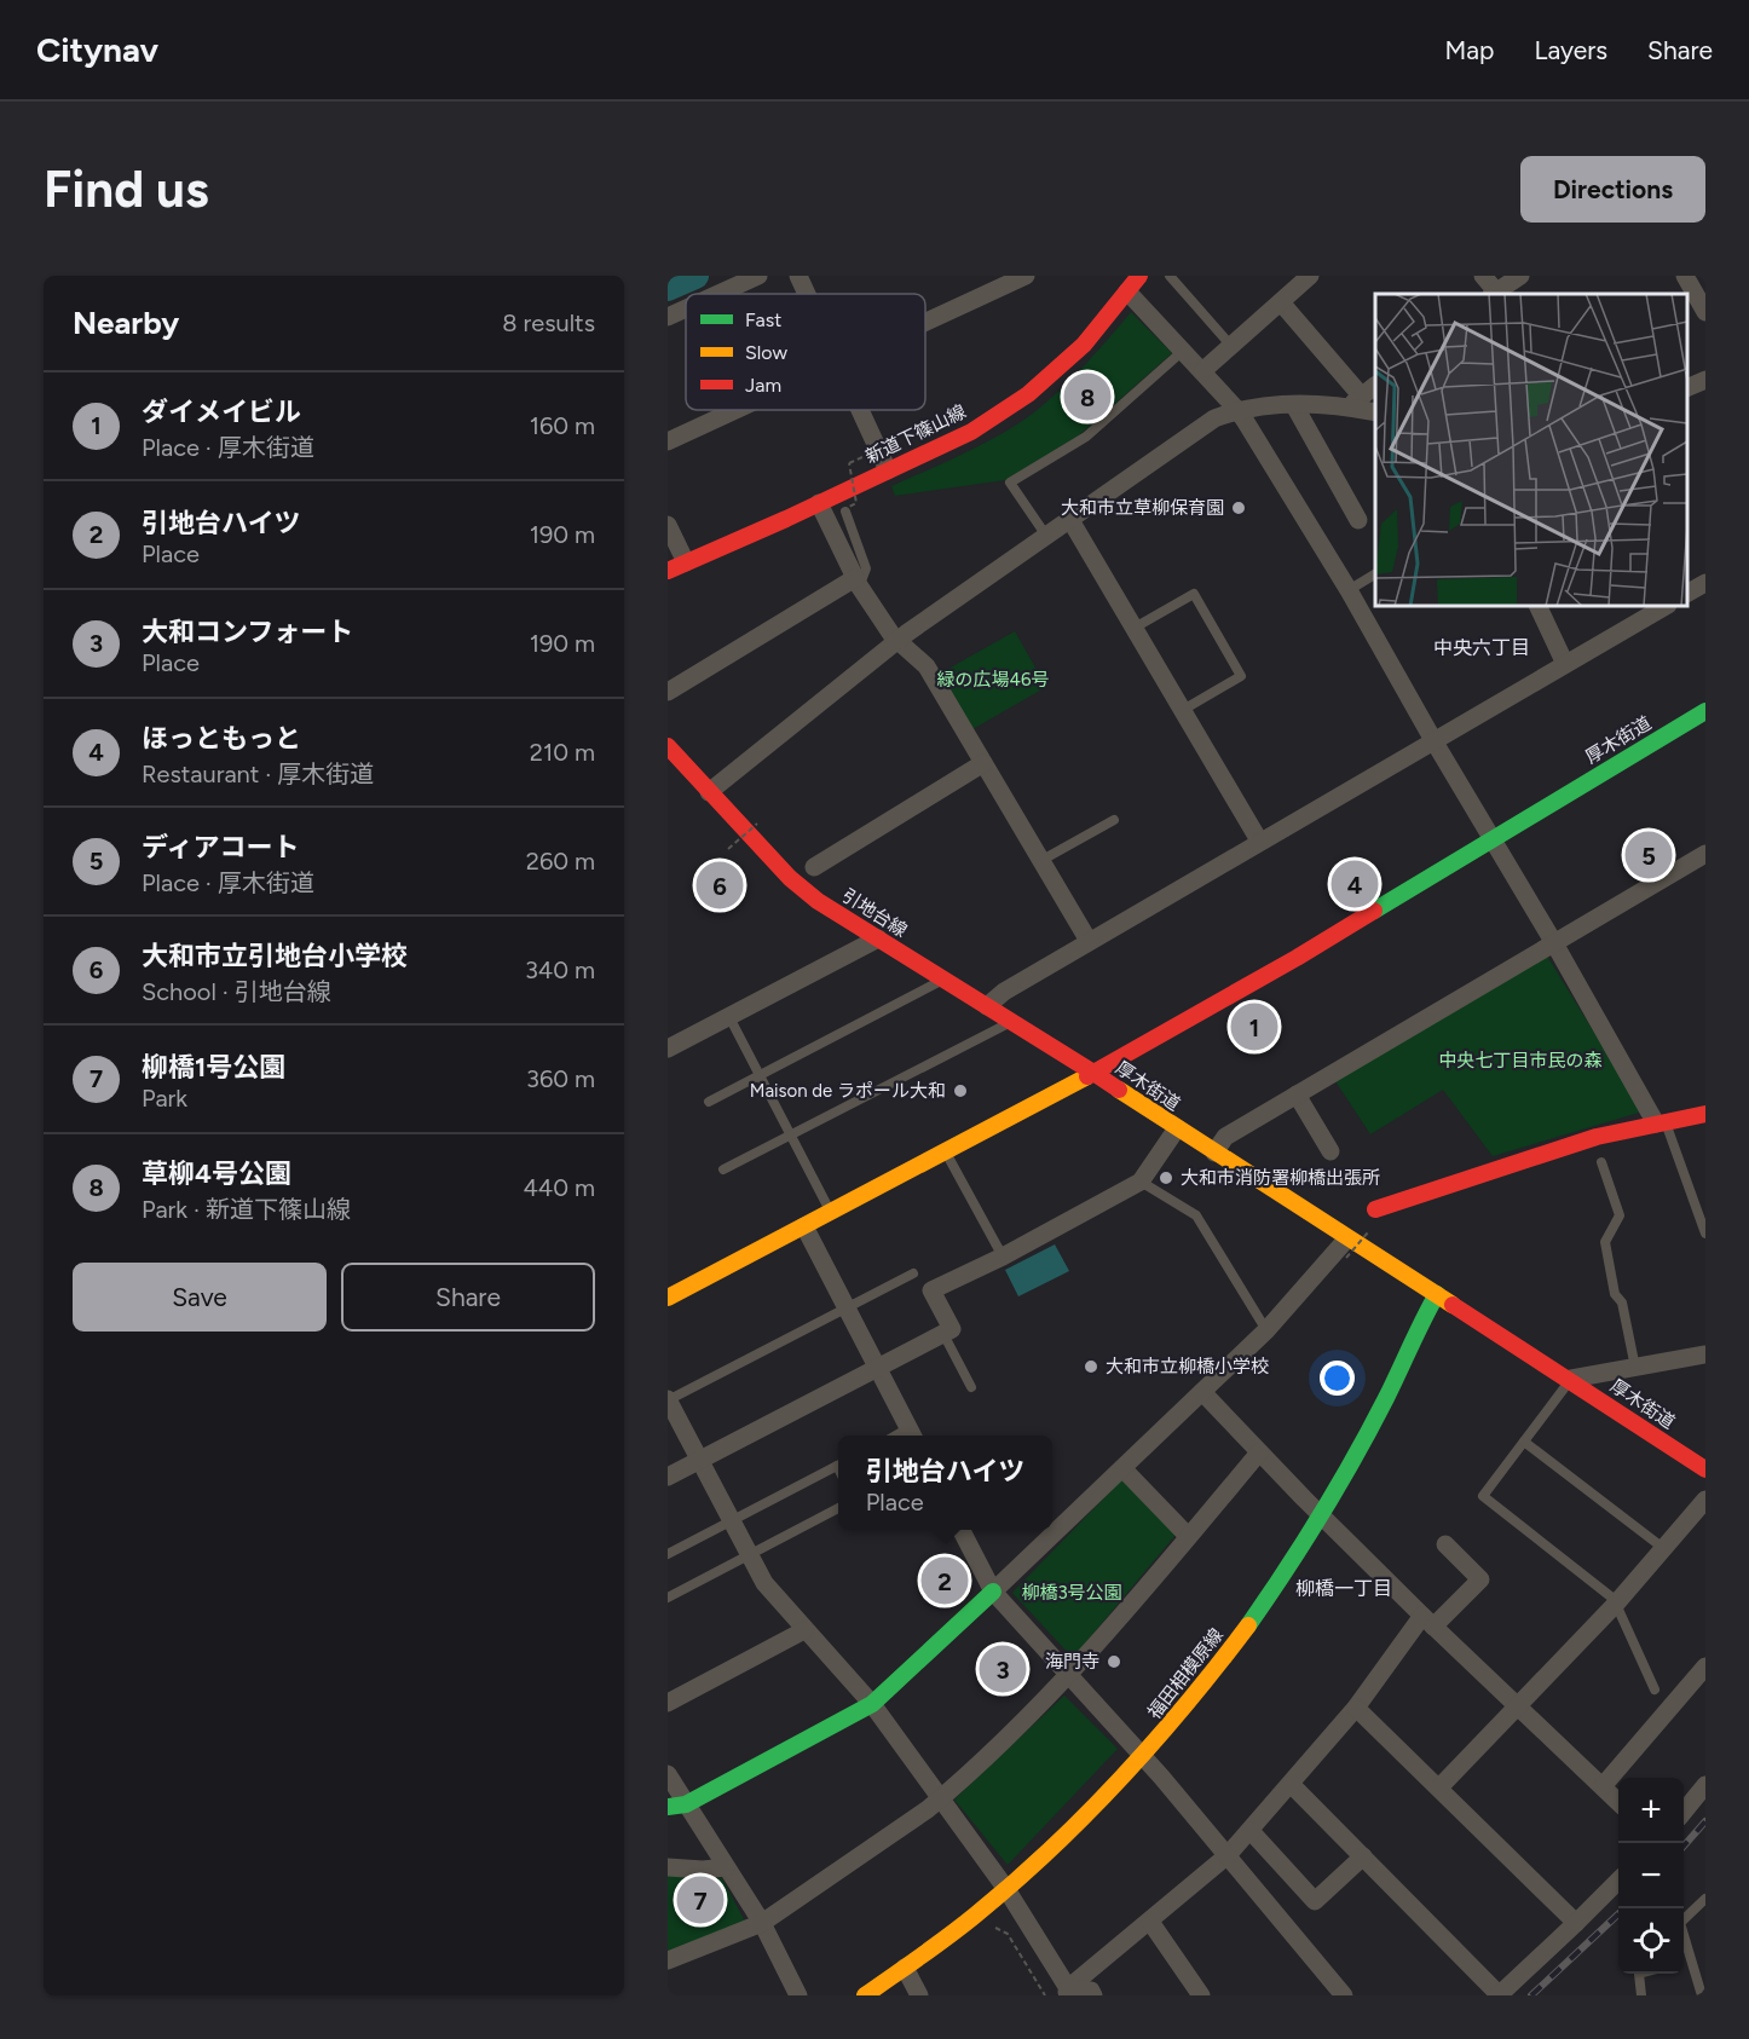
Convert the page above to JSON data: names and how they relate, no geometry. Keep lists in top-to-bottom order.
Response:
{
  "streets": {
    "street": [
      "新道下篠山線",
      "厚木街道",
      "引地台線",
      "福田相模原線"
    ]
  },
  "crossings": [
    ["厚木街道", "引地台線"],
    ["厚木街道", "福田相模原線"]
  ],
  "districts": ["中央六丁目", "柳橋一丁目"],
  "parks": ["緑の広場46号", "中央七丁目市民の森", "柳橋3号公園"],
  "places": [
    "大和市立草柳保育園",
    "Maison de ラポール大和",
    "大和市消防署柳橋出張所",
    "大和市立柳橋小学校",
    "海門寺"
  ],
  "legend": ["Fast", "Slow", "Jam"],
  "page": {
    "header": "Citynav",
    "nav": ["Map", "Layers", "Share"],
    "buttons": [
      "Directions",
      ["Save", "Share"]
    ],
    "title": "Find us",
    "heading": ["Nearby", "8 results"],
    "list": [
      {
        "mark": "1",
        "name": "ダイメイビル",
        "note": "Place · 厚木街道",
        "value": "160 m"
      },
      {
        "mark": "2",
        "name": "引地台ハイツ",
        "note": "Place",
        "value": "190 m"
      },
      {
        "mark": "3",
        "name": "大和コンフォート",
        "note": "Place",
        "value": "190 m"
      },
      {
        "mark": "4",
        "name": "ほっともっと",
        "note": "Restaurant · 厚木街道",
        "value": "210 m"
      },
      {
        "mark": "5",
        "name": "ディアコート",
        "note": "Place · 厚木街道",
        "value": "260 m"
      },
      {
        "mark": "6",
        "name": "大和市立引地台小学校",
        "note": "School · 引地台線",
        "value": "340 m"
      },
      {
        "mark": "7",
        "name": "柳橋1号公園",
        "note": "Park",
        "value": "360 m"
      },
      {
        "mark": "8",
        "name": "草柳4号公園",
        "note": "Park · 新道下篠山線",
        "value": "440 m"
      }
    ],
    "pins": [
      "8",
      "5",
      "4",
      "6",
      "1",
      "2",
      "3",
      "7"
    ],
    "popup": ["引地台ハイツ", "Place"],
    "map_buttons": ["+", "−"]
  }
}
